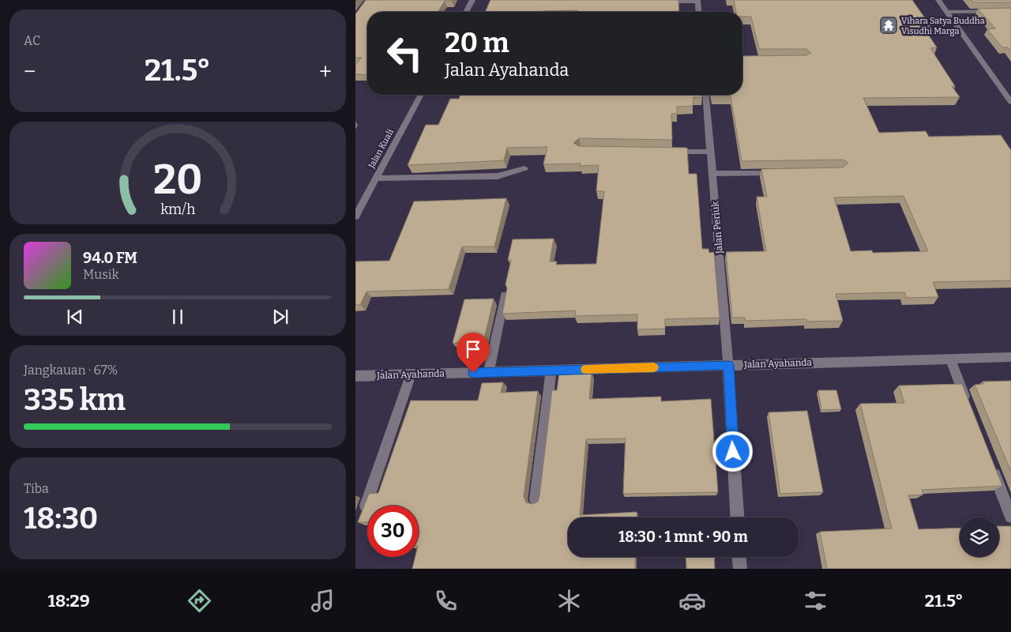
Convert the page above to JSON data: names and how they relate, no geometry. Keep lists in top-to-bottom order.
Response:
{
  "streets": {
    "street": ["Jalan Kuali", "Jalan Periuk", "Jalan Ayahanda"]
  },
  "crossings": [
    ["Jalan Periuk", "Jalan Ayahanda"]
  ],
  "places": {
    "temple": ["Vihara Satya Buddha Visudhi Marga"]
  },
  "page": {
    "tile": [
      "AC",
      ["Jangkauan · 67%", "335 km"],
      ["Tiba", "18:30"]
    ],
    "turn": ["20 m", "Jalan Ayahanda"],
    "heat": ["−", "21.5°", "+"],
    "song": ["94.0 FM", "Musik"],
    "limit": "30",
    "trip": "18:30 · 1 mnt · 90 m",
    "tabs": ["18:29", "21.5°"],
    "gauge": ["20", "km/h"]
  }
}
